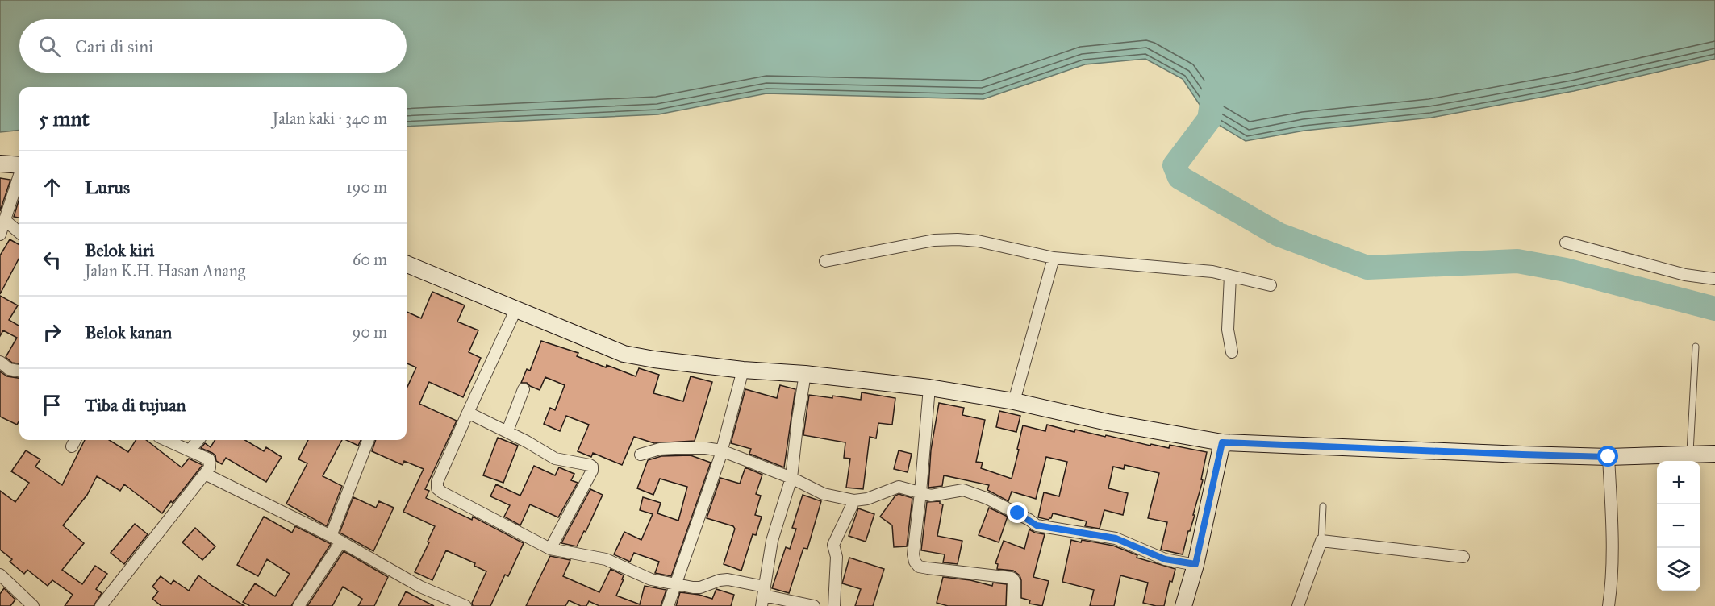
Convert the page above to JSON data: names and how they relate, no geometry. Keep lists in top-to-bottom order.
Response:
{
  "page": {
    "search": "Cari di sini",
    "heading": ["5 mnt", "Jalan kaki · 340 m"],
    "list": [
      ["Lurus", "190 m"],
      ["Belok kiri", "Jalan K.H. Hasan Anang", "60 m"],
      ["Belok kanan", "90 m"],
      "Tiba di tujuan"
    ],
    "map_buttons": ["+", "−"]
  }
}
